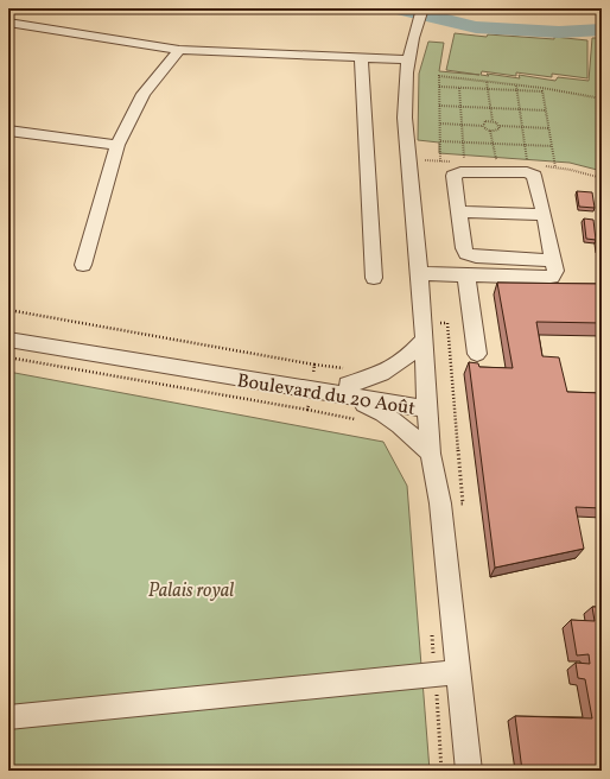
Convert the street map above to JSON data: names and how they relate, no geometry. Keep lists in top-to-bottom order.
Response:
{
  "streets": {
    "street": ["Boulevard du 20 Août"]
  },
  "parks": ["Palais royal"]
}
